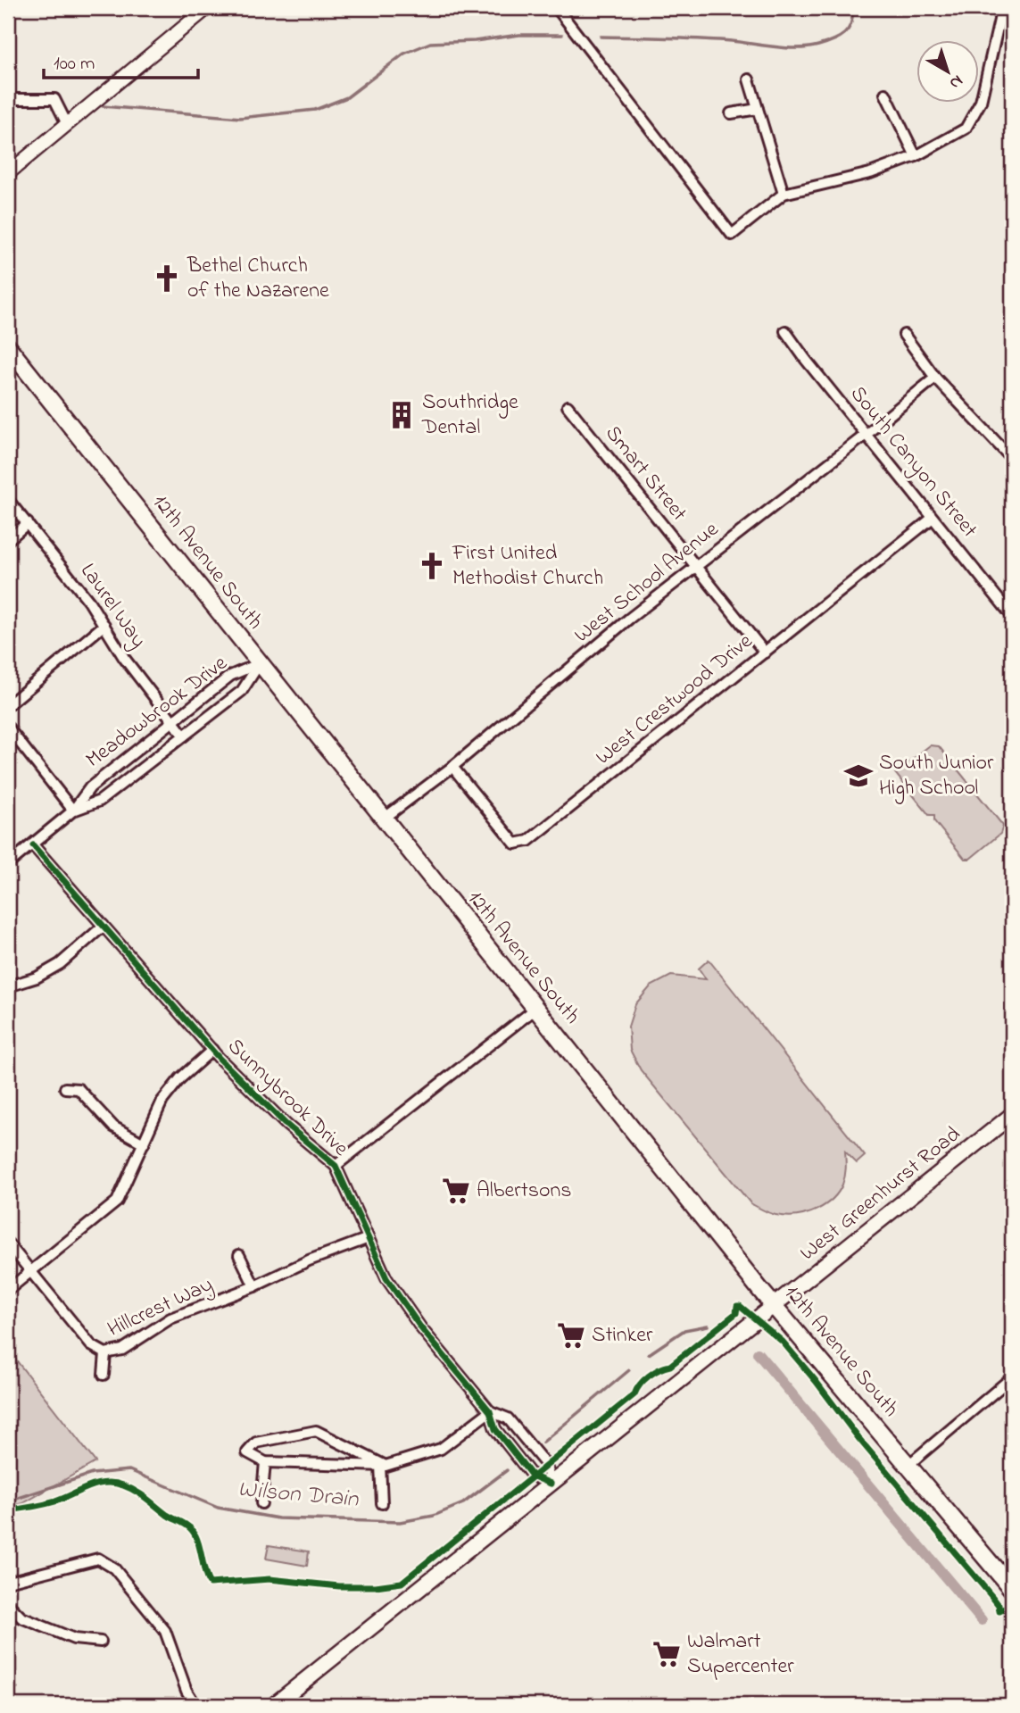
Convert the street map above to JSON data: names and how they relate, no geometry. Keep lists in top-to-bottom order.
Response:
{
  "streets": {
    "main road": ["12th Avenue South", "West Greenhurst Road"],
    "street": [
      "South Canyon Street",
      "Smart Street",
      "West School Avenue",
      "Laurel Way",
      "West Crestwood Drive",
      "Meadowbrook Drive",
      "Sunnybrook Drive",
      "Hillcrest Way"
    ]
  },
  "crossings": [
    ["South Canyon Street", "West School Avenue"],
    ["South Canyon Street", "West Crestwood Drive"],
    ["Smart Street", "West School Avenue"],
    ["Smart Street", "West Crestwood Drive"],
    ["12th Avenue South", "West School Avenue"],
    ["12th Avenue South", "Meadowbrook Drive"],
    ["12th Avenue South", "West Greenhurst Road"],
    ["West School Avenue", "West Crestwood Drive"],
    ["Laurel Way", "Meadowbrook Drive"],
    ["Meadowbrook Drive", "Sunnybrook Drive"],
    ["Sunnybrook Drive", "West Greenhurst Road"],
    ["Sunnybrook Drive", "Hillcrest Way"]
  ],
  "water": ["Wilson Drain"],
  "places": {
    "church": ["Bethel Church of the Nazarene", "First United Methodist Church"],
    "building": ["Southridge Dental"],
    "school or university": ["South Junior High School"],
    "supermarket": ["Albertsons", "Stinker", "Walmart Supercenter"]
  },
  "scale_bar": "100 m",
  "north": "bottom right"
}
